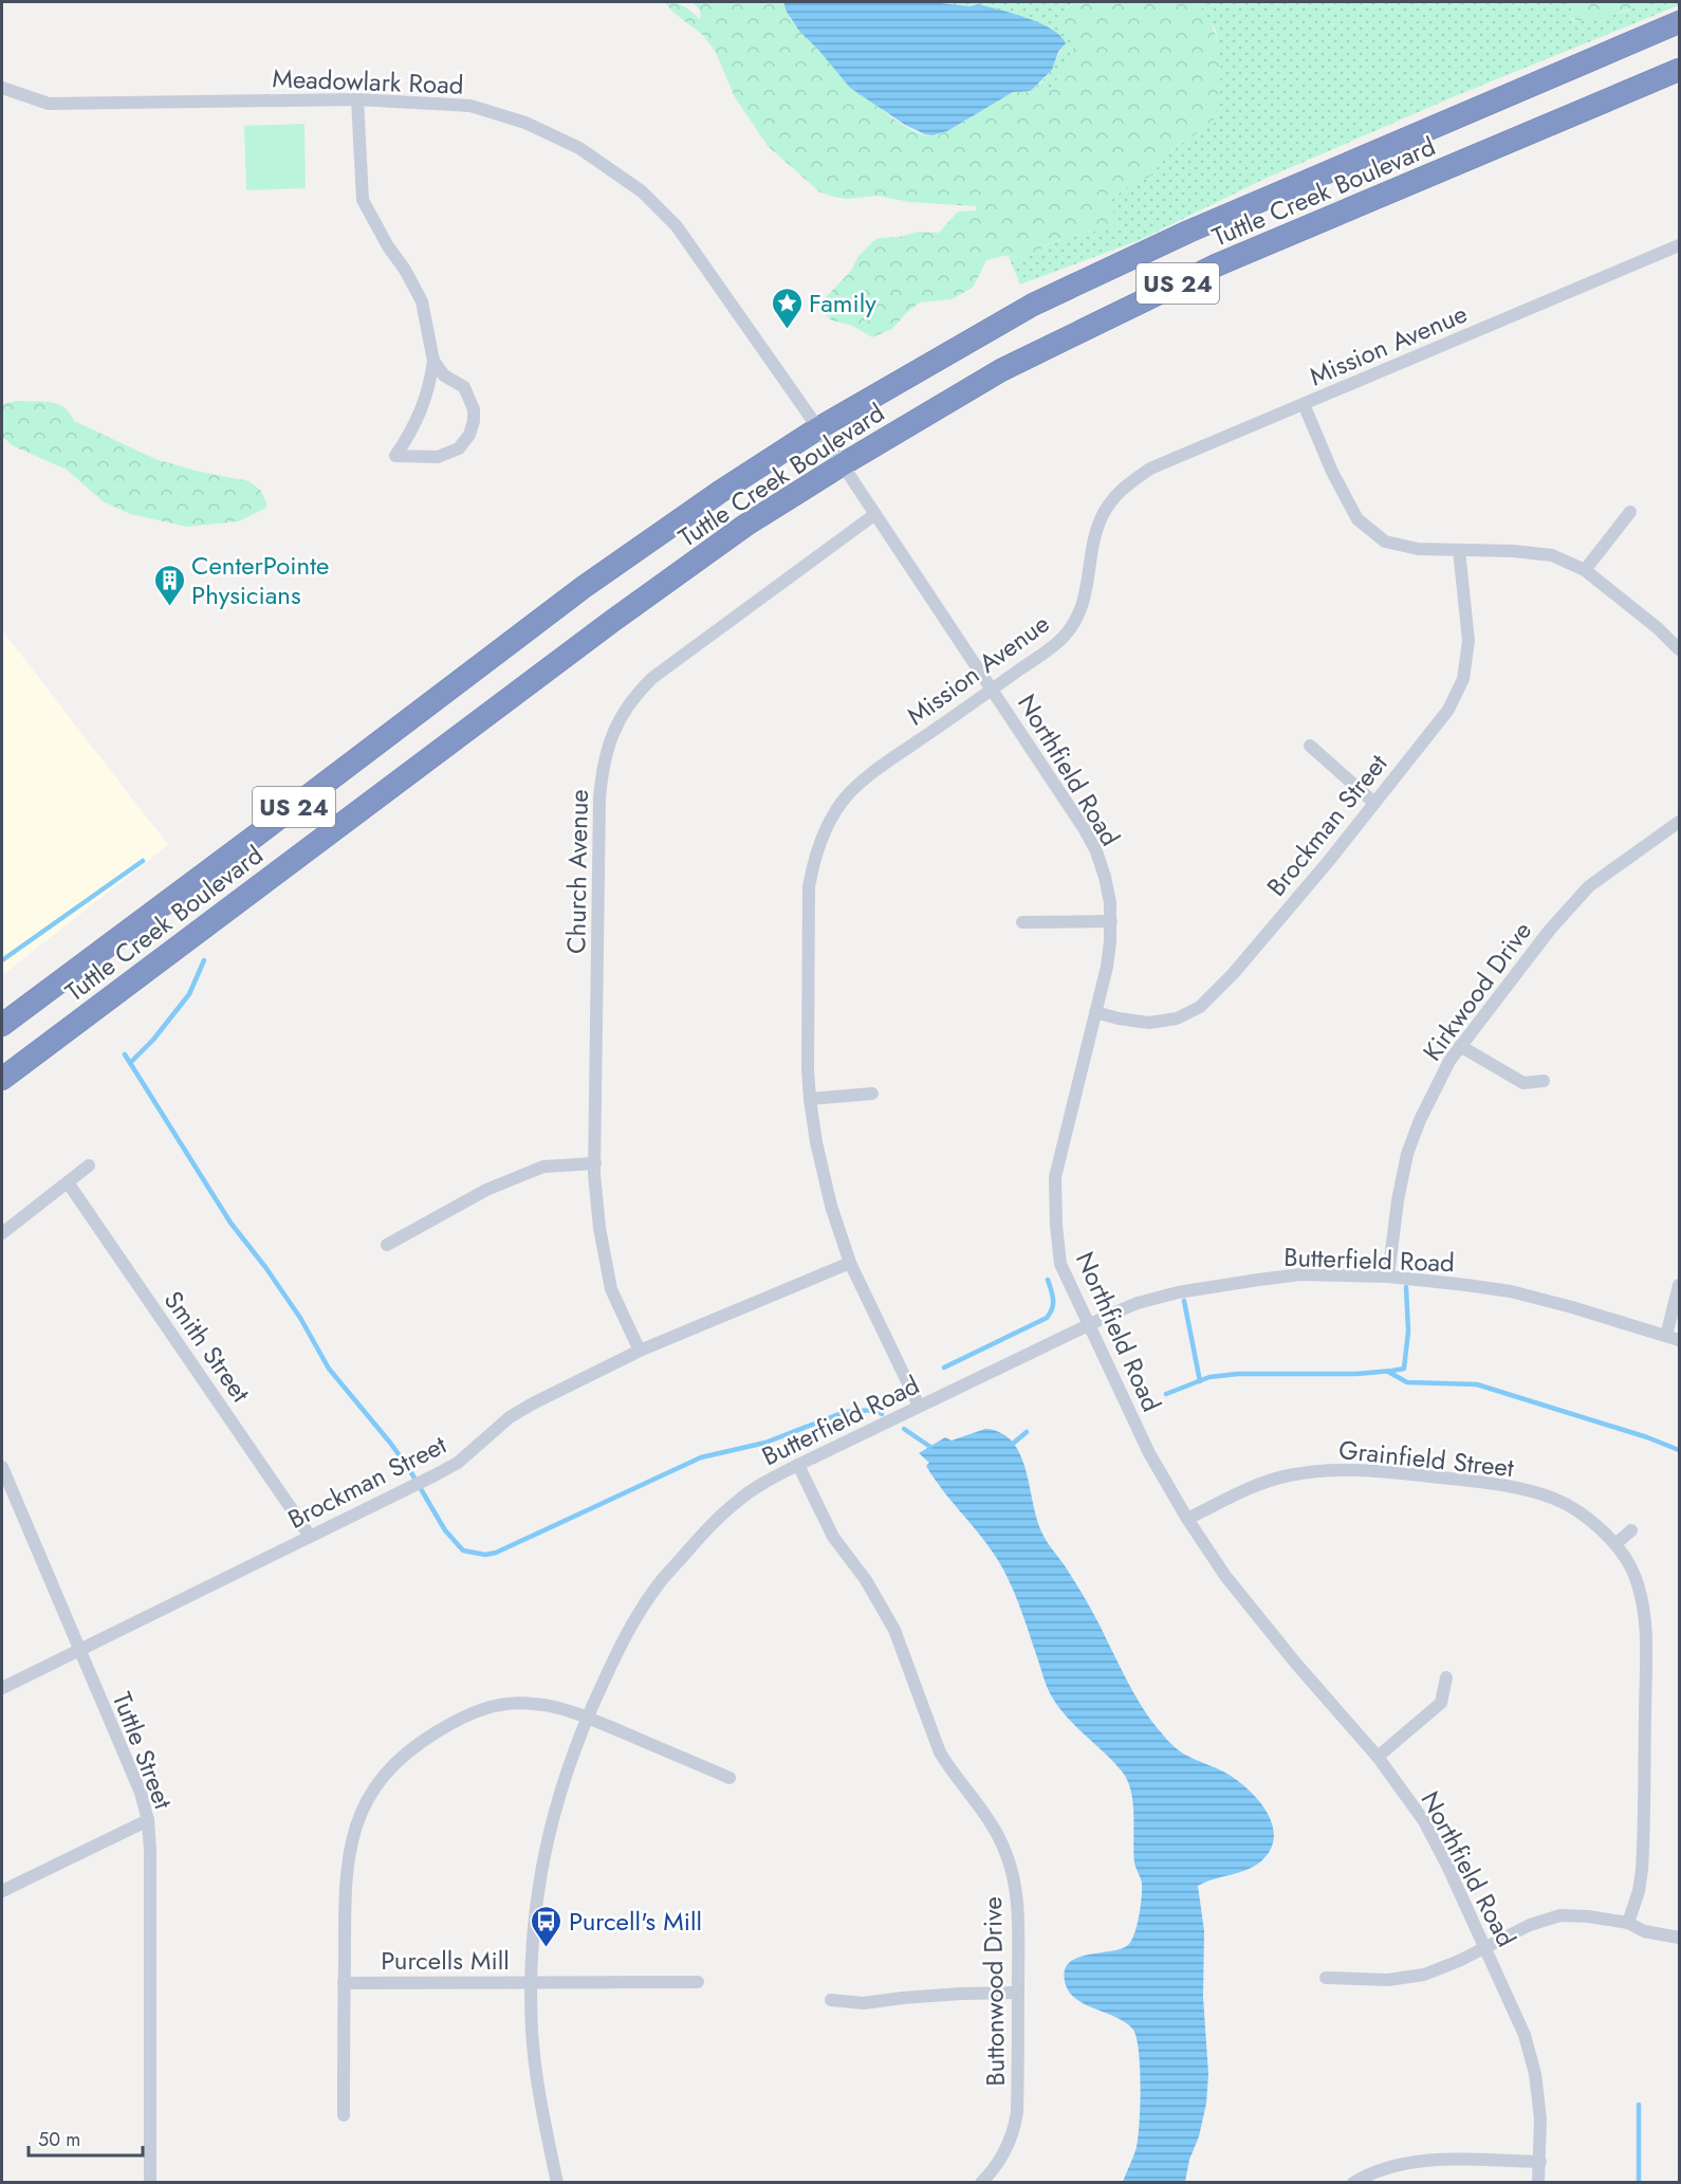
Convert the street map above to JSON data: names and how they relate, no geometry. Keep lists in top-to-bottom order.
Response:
{
  "streets": {
    "highway": ["Tuttle Creek Boulevard", "US 24"],
    "street": [
      "Meadowlark Road",
      "Mission Avenue",
      "Northfield Road",
      "Brockman Street",
      "Church Avenue",
      "Kirkwood Drive",
      "Butterfield Road",
      "Smith Street",
      "Grainfield Street",
      "Tuttle Street",
      "Purcells Mill",
      "Buttonwood Drive"
    ]
  },
  "crossings": [
    ["Meadowlark Road", "Tuttle Creek Boulevard"],
    ["Meadowlark Road", "Northfield Road"],
    ["Tuttle Creek Boulevard", "Northfield Road"],
    ["Mission Avenue", "Northfield Road"],
    ["Mission Avenue", "Brockman Street"],
    ["Mission Avenue", "Butterfield Road"],
    ["Northfield Road", "Brockman Street"],
    ["Northfield Road", "Church Avenue"],
    ["Northfield Road", "Butterfield Road"],
    ["Northfield Road", "Grainfield Street"],
    ["Brockman Street", "Church Avenue"],
    ["Brockman Street", "Smith Street"],
    ["Brockman Street", "Tuttle Street"],
    ["Kirkwood Drive", "Butterfield Road"],
    ["Butterfield Road", "Purcells Mill"],
    ["Butterfield Road", "Buttonwood Drive"]
  ],
  "places": {
    "place": ["Family"],
    "building": ["CenterPointe Physicians"],
    "bus stop": ["Purcell's Mill"]
  },
  "scale_bar": "50 m"
}
